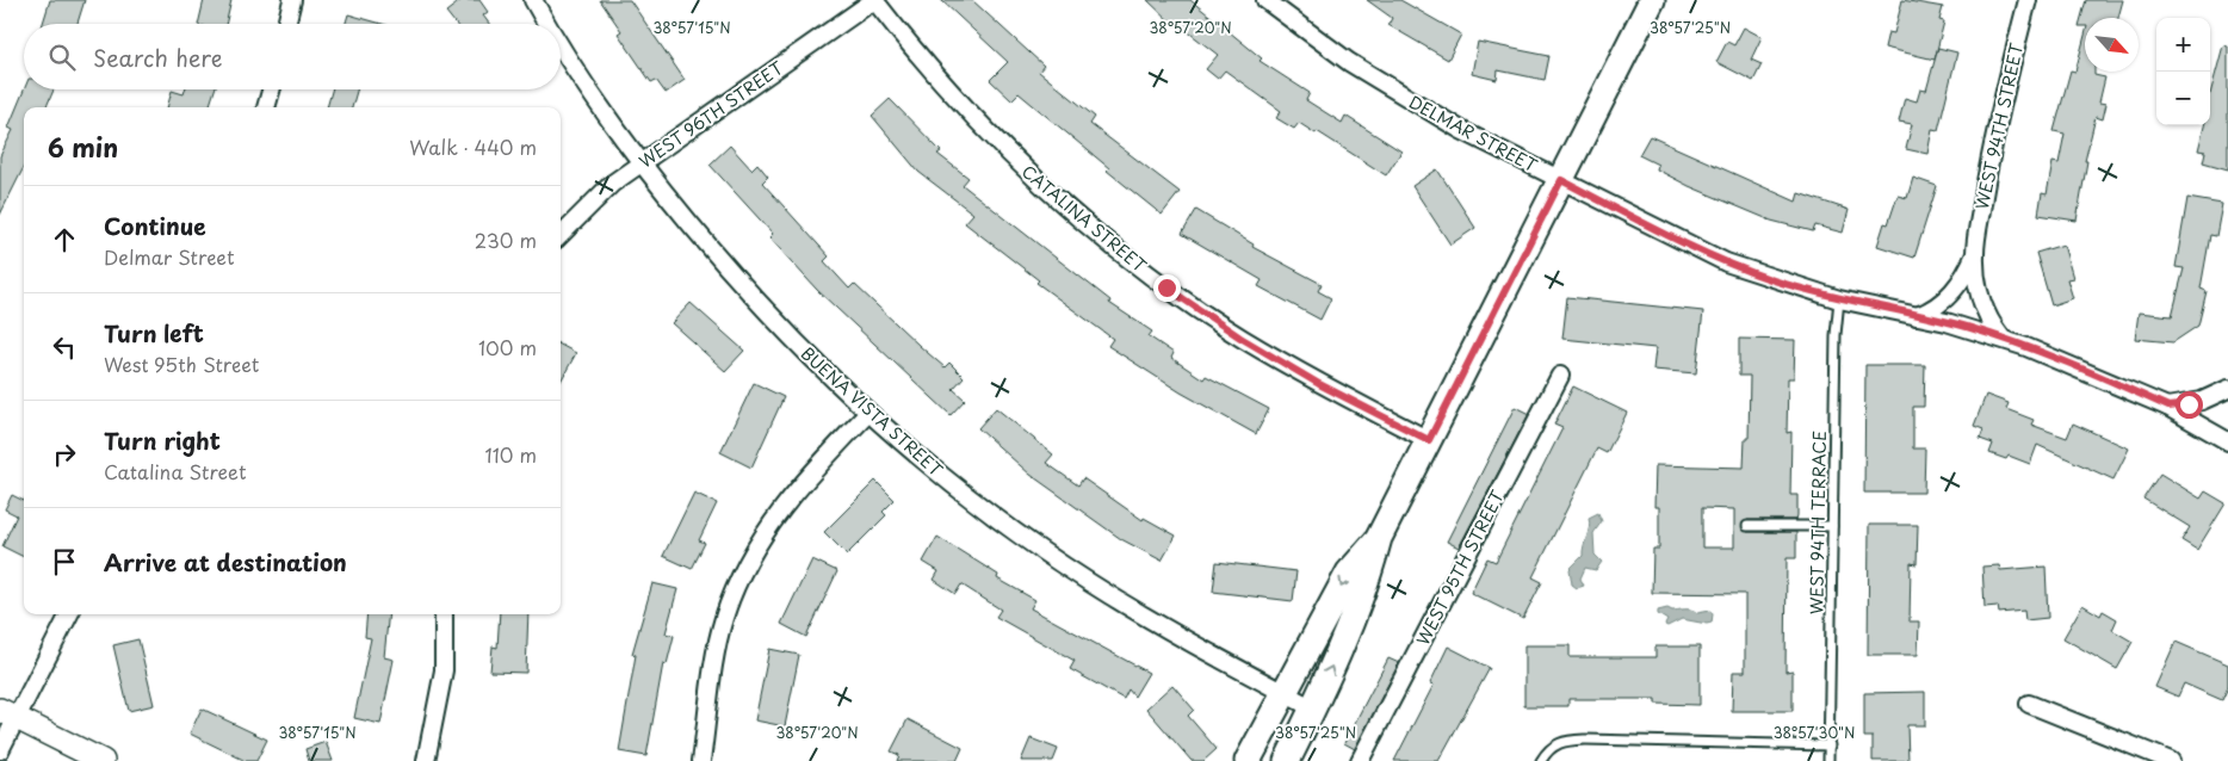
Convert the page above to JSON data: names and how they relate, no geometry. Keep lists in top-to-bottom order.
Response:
{
  "streets": {
    "street": [
      "WEST 96TH STREET",
      "WEST 94TH STREET",
      "DELMAR STREET",
      "CATALINA STREET",
      "BUENA VISTA STREET",
      "WEST 95TH STREET"
    ],
    "lane": ["WEST 94TH TERRACE"]
  },
  "crossings": [
    ["WEST 96TH STREET", "CATALINA STREET"],
    ["WEST 96TH STREET", "BUENA VISTA STREET"],
    ["WEST 94TH STREET", "DELMAR STREET"],
    ["DELMAR STREET", "WEST 94TH TERRACE"]
  ],
  "north": "bottom right",
  "page": {
    "map_buttons": ["+", "−"],
    "search": "Search here",
    "heading": ["6 min", "Walk · 440 m"],
    "list": [
      ["Continue", "Delmar Street", "230 m"],
      ["Turn left", "West 95th Street", "100 m"],
      ["Turn right", "Catalina Street", "110 m"],
      "Arrive at destination"
    ]
  },
  "coordinates": [
    "38°57'15\"N",
    "38°57'20\"N",
    "38°57'25\"N",
    "38°57'30\"N"
  ]
}
